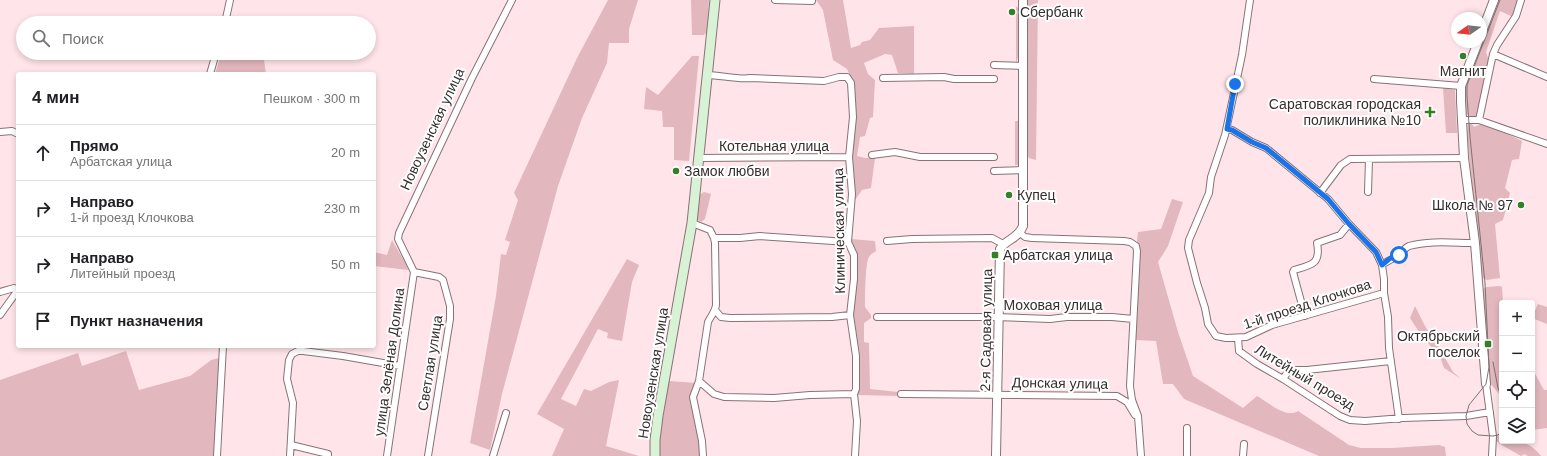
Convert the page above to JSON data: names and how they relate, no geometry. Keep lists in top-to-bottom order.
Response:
{
  "streets": {
    "main road": ["Новоузенская улица"],
    "street": [
      "Котельная улица",
      "Клиническая улица",
      "1-й проезд Клочкова",
      "Моховая улица",
      "2-я Садовая улица",
      "улица Зелёная Долина",
      "Светлая улица",
      "Литейный проезд",
      "Донская улица"
    ]
  },
  "crossings": [
    ["Новоузенская улица", "Котельная улица"],
    ["Новоузенская улица", "Клиническая улица"],
    ["Новоузенская улица", "улица Зелёная Долина"],
    ["Новоузенская улица", "Светлая улица"],
    ["Котельная улица", "Клиническая улица"],
    ["1-й проезд Клочкова", "Литейный проезд"],
    ["Моховая улица", "2-я Садовая улица"],
    ["2-я Садовая улица", "Донская улица"],
    ["улица Зелёная Долина", "Светлая улица"]
  ],
  "places": {
    "other": [
      "Сбербанк",
      "Магнит",
      "Замок любви",
      "Купец",
      "Школа № 97"
    ],
    "health": ["Саратовская городская поликлиника №10"],
    "transit": ["Арбатская улица", "Октябрьский поселок"]
  },
  "north": "left",
  "page": {
    "search": "Поиск",
    "heading": ["4 мин", "Пешком · 300 m"],
    "list": [
      ["Прямо", "Арбатская улица", "20 m"],
      ["Направо", "1-й проезд Клочкова", "230 m"],
      ["Направо", "Литейный проезд", "50 m"],
      "Пункт назначения"
    ],
    "map_buttons": ["+", "−"]
  }
}
